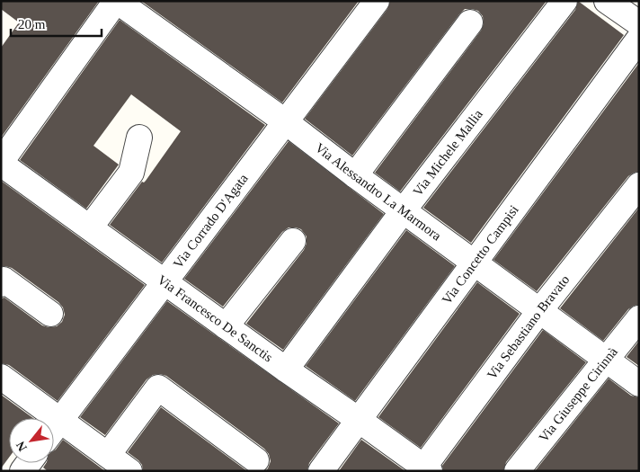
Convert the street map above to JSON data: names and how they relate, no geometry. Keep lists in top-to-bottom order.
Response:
{
  "streets": {
    "street": [
      "Via Michele Mallia",
      "Via Alessandro La Marmora",
      "Via Corrado D'Agata",
      "Via Concetto Campisi",
      "Via Francesco De Sanctis",
      "Via Sebastiano Bravato",
      "Via Giuseppe Cirinnà"
    ]
  },
  "crossings": [
    ["Via Michele Mallia", "Via Alessandro La Marmora"],
    ["Via Michele Mallia", "Via Francesco De Sanctis"],
    ["Via Alessandro La Marmora", "Via Corrado D'Agata"],
    ["Via Alessandro La Marmora", "Via Concetto Campisi"],
    ["Via Alessandro La Marmora", "Via Sebastiano Bravato"],
    ["Via Alessandro La Marmora", "Via Giuseppe Cirinnà"],
    ["Via Corrado D'Agata", "Via Francesco De Sanctis"],
    ["Via Concetto Campisi", "Via Francesco De Sanctis"],
    ["Via Francesco De Sanctis", "Via Sebastiano Bravato"]
  ],
  "scale_bar": "20 m",
  "north": "bottom left"
}
